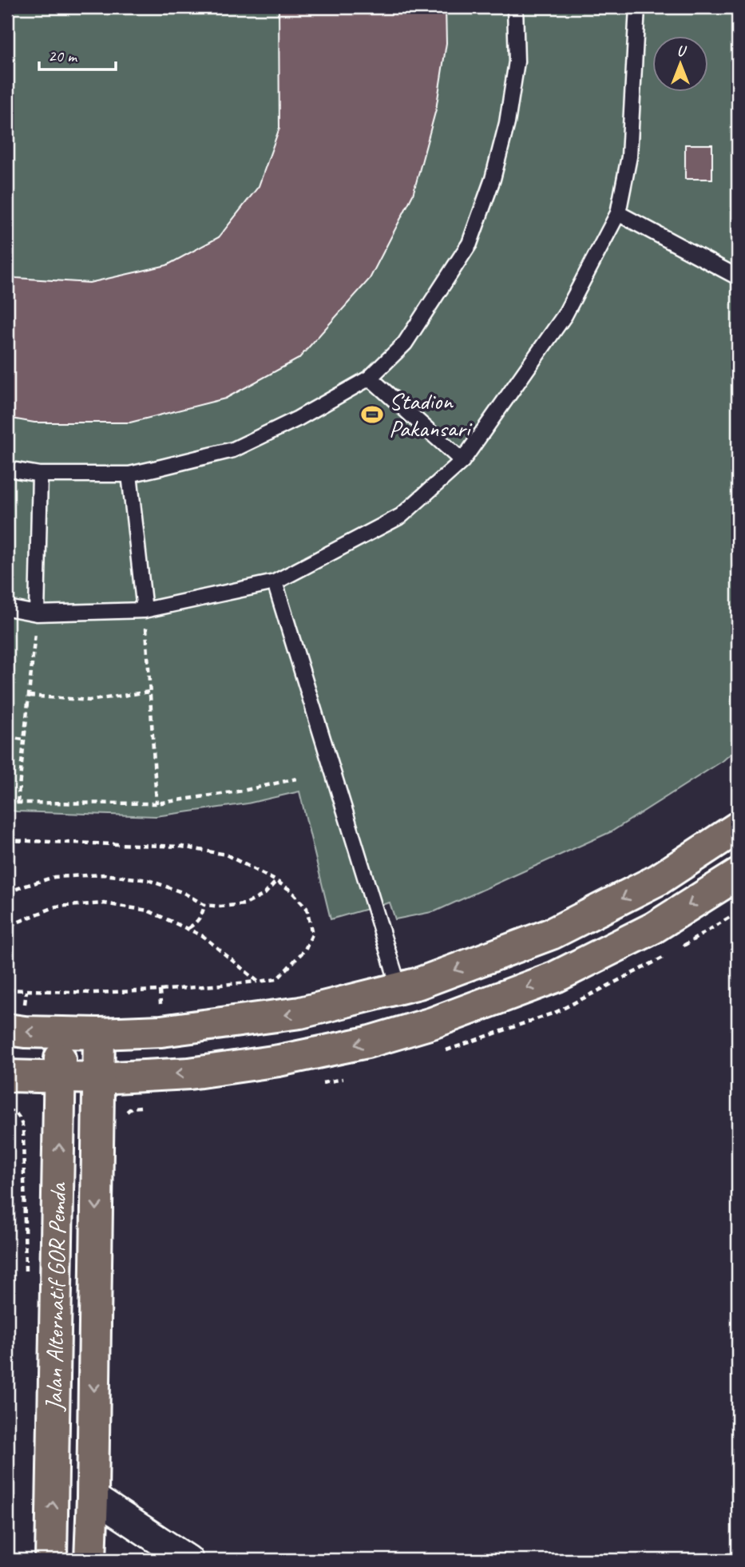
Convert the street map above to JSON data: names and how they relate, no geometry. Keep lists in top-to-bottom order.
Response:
{
  "streets": {
    "main road": ["Jalan Alternatif GOR Pemda"]
  },
  "places": {
    "sports": ["Stadion Pakansari"]
  },
  "scale_bar": "20 m",
  "north": "top"
}
